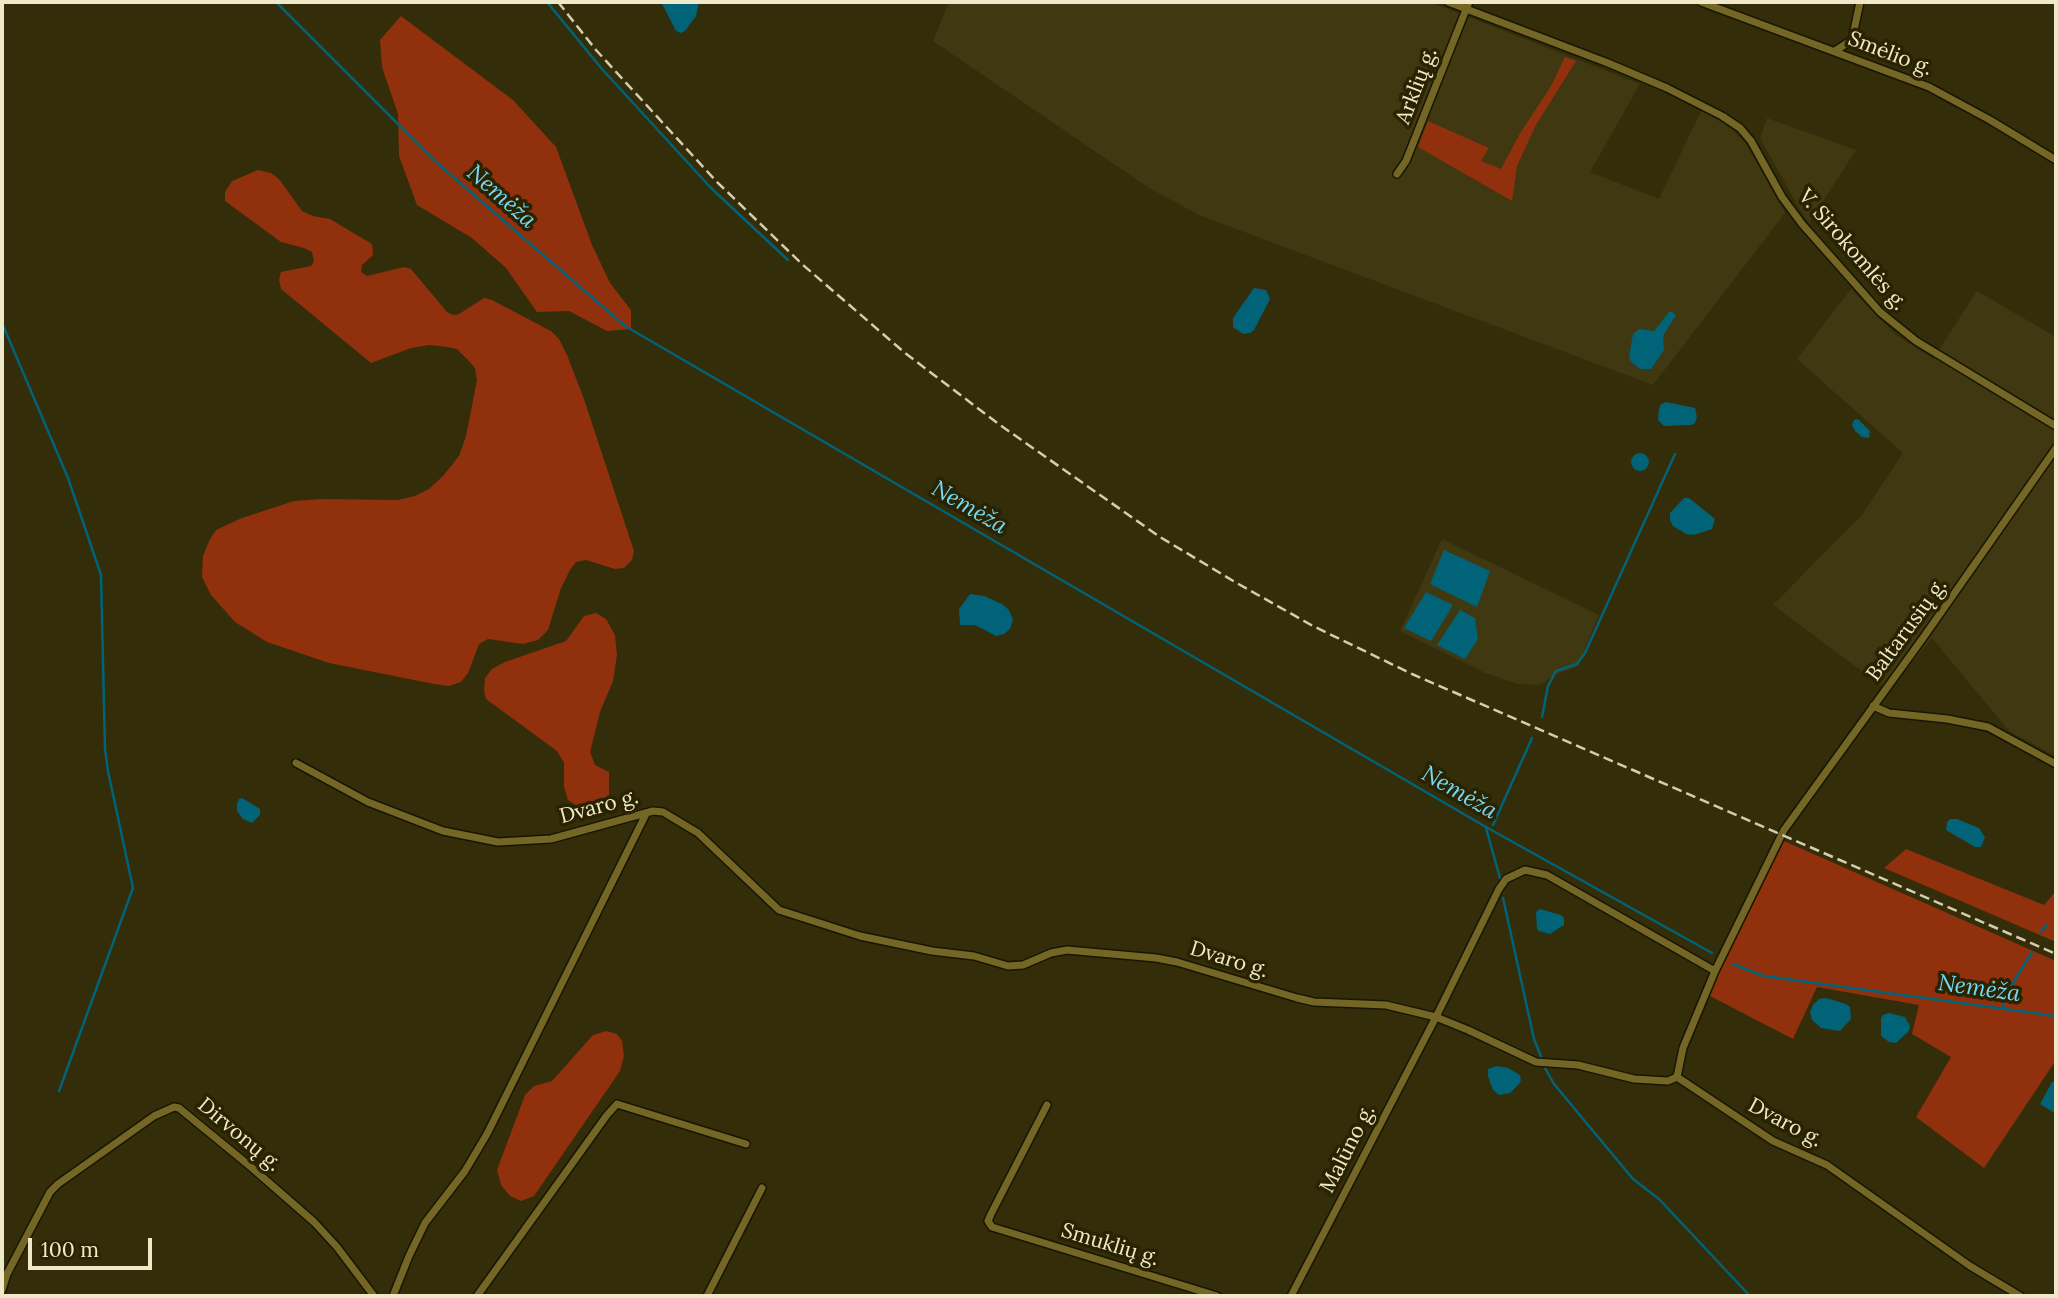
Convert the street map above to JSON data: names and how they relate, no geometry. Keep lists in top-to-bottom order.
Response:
{
  "streets": {
    "street": [
      "Smėlio g.",
      "Arklių g.",
      "V. Sirokomlės g.",
      "Baltarusių g.",
      "Dvaro g.",
      "Dirvonų g.",
      "Malūno g.",
      "Smuklių g."
    ]
  },
  "crossings": [
    ["Arklių g.", "V. Sirokomlės g."],
    ["Baltarusių g.", "Dvaro g."],
    ["Baltarusių g.", "Malūno g."],
    ["Dvaro g.", "Malūno g."]
  ],
  "water": ["Nemėža"],
  "scale_bar": "100 m"
}
